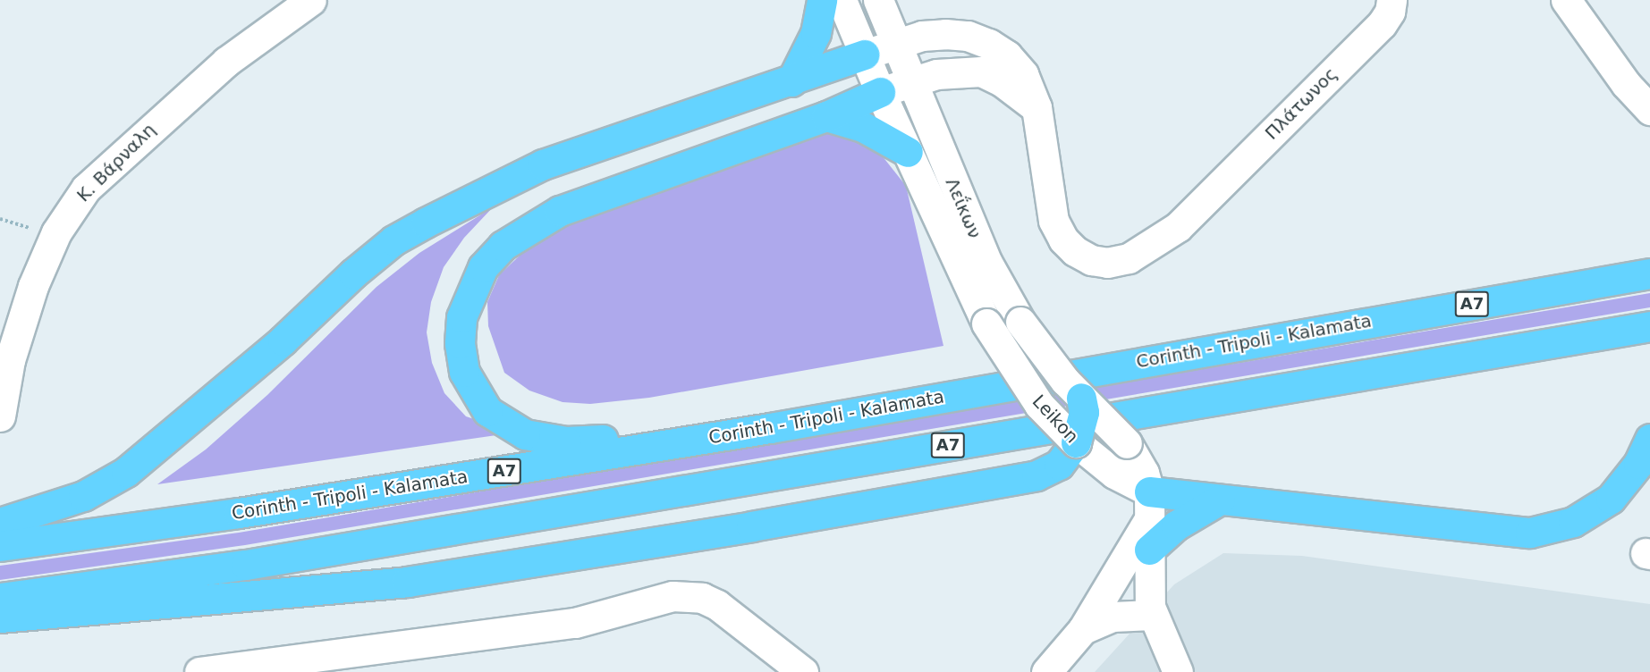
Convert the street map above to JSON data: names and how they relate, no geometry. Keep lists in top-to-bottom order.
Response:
{
  "streets": {
    "highway": ["Α7", "Corinth - Tripoli - Kalamata"],
    "street": [
      "Πλάτωνος",
      "Κ. Βάρναλη",
      "Λεΐκων",
      "Leikon"
    ]
  },
  "crossings": [
    ["Πλάτωνος", "Λεΐκων"],
    ["Λεΐκων", "Leikon"]
  ]
}
